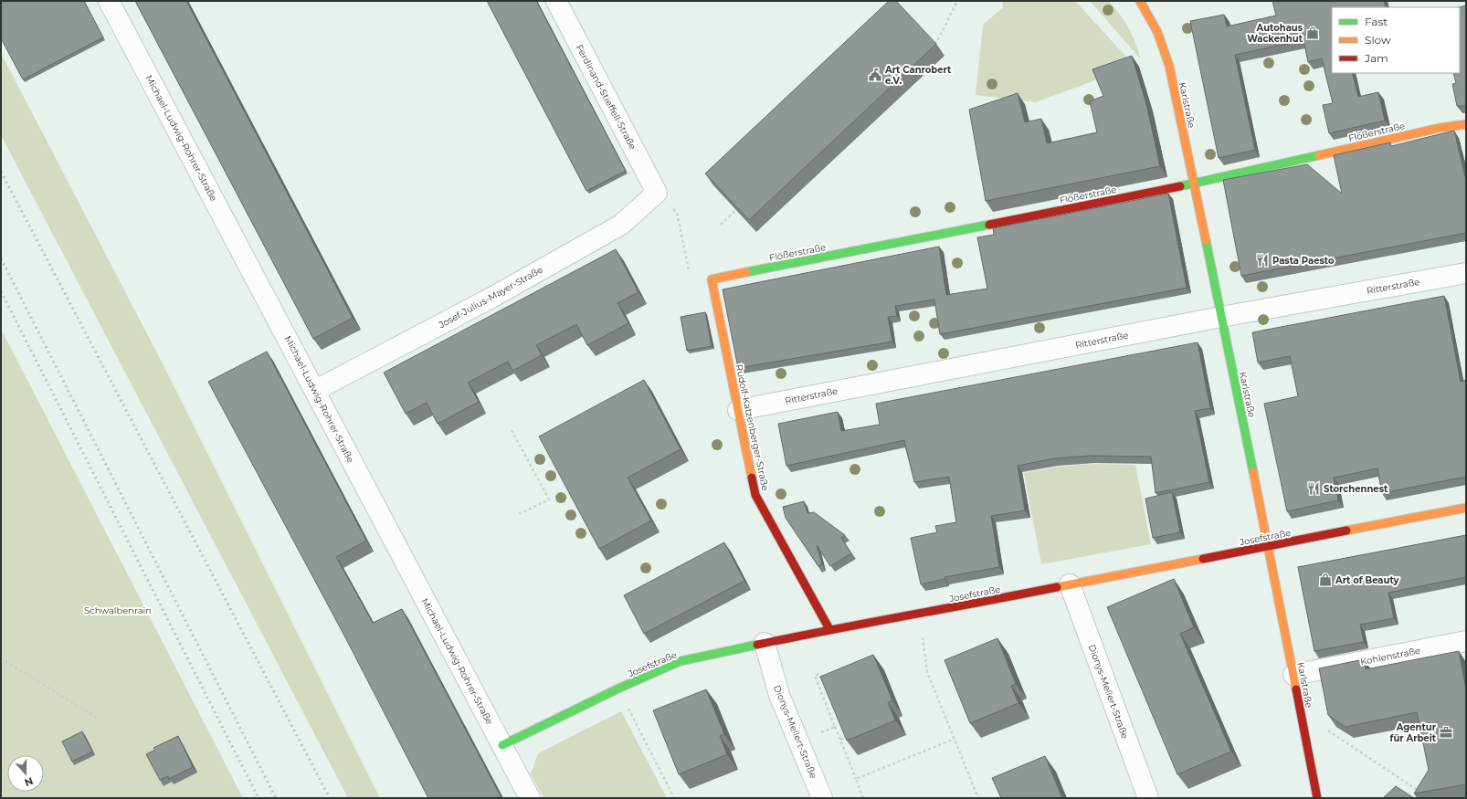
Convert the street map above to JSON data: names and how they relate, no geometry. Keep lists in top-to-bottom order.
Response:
{
  "streets": {
    "street": [
      "Ferdinand-Stieffell-Straße",
      "Karlstraße",
      "Flößerstraße",
      "Michael-Ludwig-Rohrer-Straße",
      "Ritterstraße",
      "Josef-Julius-Mayer-Straße",
      "Rudolf-Katzenberger-Straße",
      "Josefstraße",
      "Kohlenstraße",
      "Dionys-Mellert-Straße"
    ]
  },
  "crossings": [
    ["Ferdinand-Stieffell-Straße", "Josef-Julius-Mayer-Straße"],
    ["Karlstraße", "Flößerstraße"],
    ["Karlstraße", "Ritterstraße"],
    ["Karlstraße", "Josefstraße"],
    ["Karlstraße", "Kohlenstraße"],
    ["Flößerstraße", "Rudolf-Katzenberger-Straße"],
    ["Michael-Ludwig-Rohrer-Straße", "Josef-Julius-Mayer-Straße"],
    ["Michael-Ludwig-Rohrer-Straße", "Josefstraße"],
    ["Ritterstraße", "Rudolf-Katzenberger-Straße"],
    ["Rudolf-Katzenberger-Straße", "Josefstraße"],
    ["Josefstraße", "Dionys-Mellert-Straße"]
  ],
  "parks": ["Schwalbenrain"],
  "places": {
    "shop": ["Autohaus Wackenhut", "Art of Beauty"],
    "public building": ["Art Canrobert e.V."],
    "restaurant": ["Pasta Paesto", "Storchennest"],
    "office": ["Agentur für Arbeit"]
  },
  "legend": ["Fast", "Slow", "Jam"],
  "north": "bottom"
}
